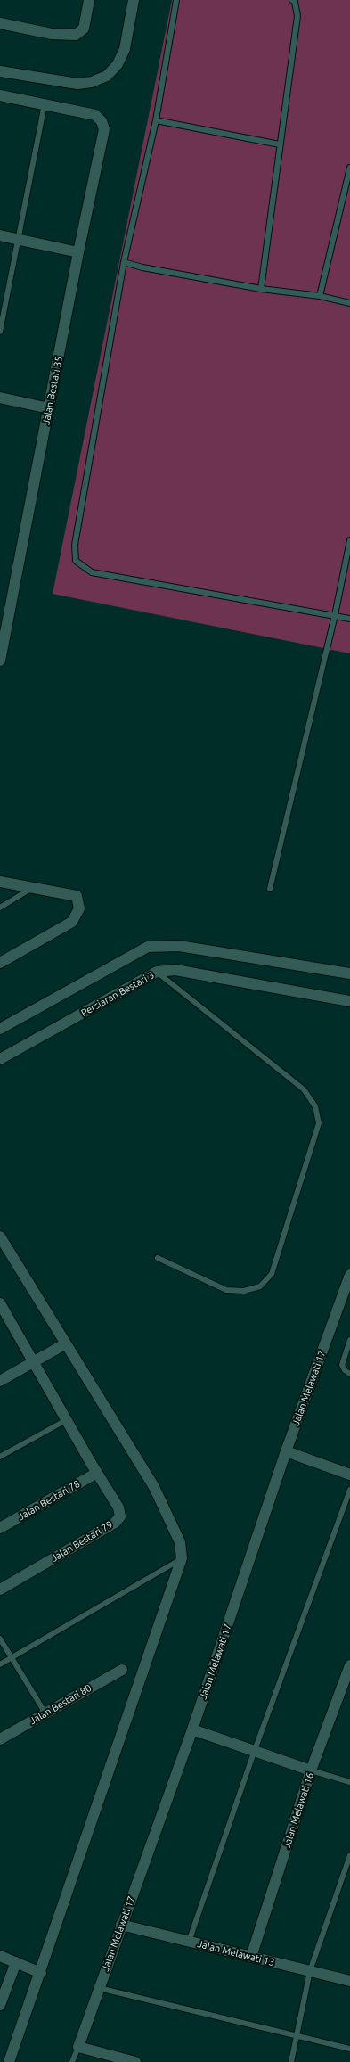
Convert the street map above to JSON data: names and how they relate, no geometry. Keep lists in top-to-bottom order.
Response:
{
  "streets": {
    "street": [
      "Jalan Bestari 35",
      "Persiaran Bestari 3",
      "Jalan Melawati 17",
      "Jalan Bestari 78",
      "Jalan Bestari 79",
      "Jalan Bestari 80",
      "Jalan Melawati 16",
      "Jalan Melawati 13"
    ]
  },
  "crossings": [
    ["Jalan Melawati 17", "Jalan Melawati 13"],
    ["Jalan Bestari 78", "Jalan Bestari 79"],
    ["Jalan Melawati 16", "Jalan Melawati 13"]
  ]
}
